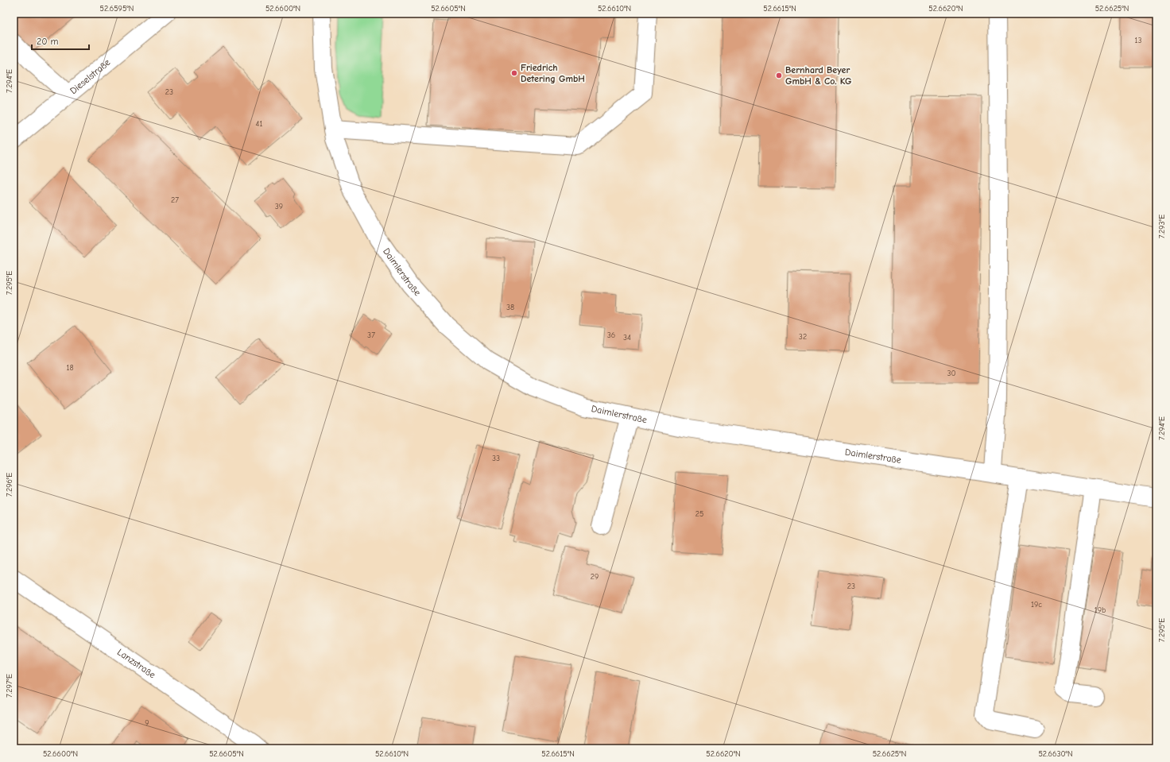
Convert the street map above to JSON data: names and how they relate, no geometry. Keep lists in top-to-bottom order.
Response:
{
  "streets": {
    "street": ["Dieselstraße", "Daimlerstraße", "Lanzstraße"]
  },
  "places": ["Friedrich Detering GmbH", "Bernhard Beyer GmbH & Co. KG"],
  "house_numbers": [
    "13",
    "23",
    "41",
    "27",
    "39",
    "38",
    "37",
    "36",
    "32",
    "34",
    "18",
    "30",
    "33",
    "25",
    "29",
    "23",
    "19c",
    "19b",
    "9"
  ],
  "scale_bar": "20 m",
  "coordinates": [
    "52.6595°N",
    "52.6600°N",
    "52.6605°N",
    "52.6610°N",
    "52.6615°N",
    "52.6620°N",
    "52.6625°N",
    "7.294°E",
    "7.293°E",
    "7.295°E",
    "7.296°E",
    "7.297°E",
    "52.6630°N"
  ]
}
